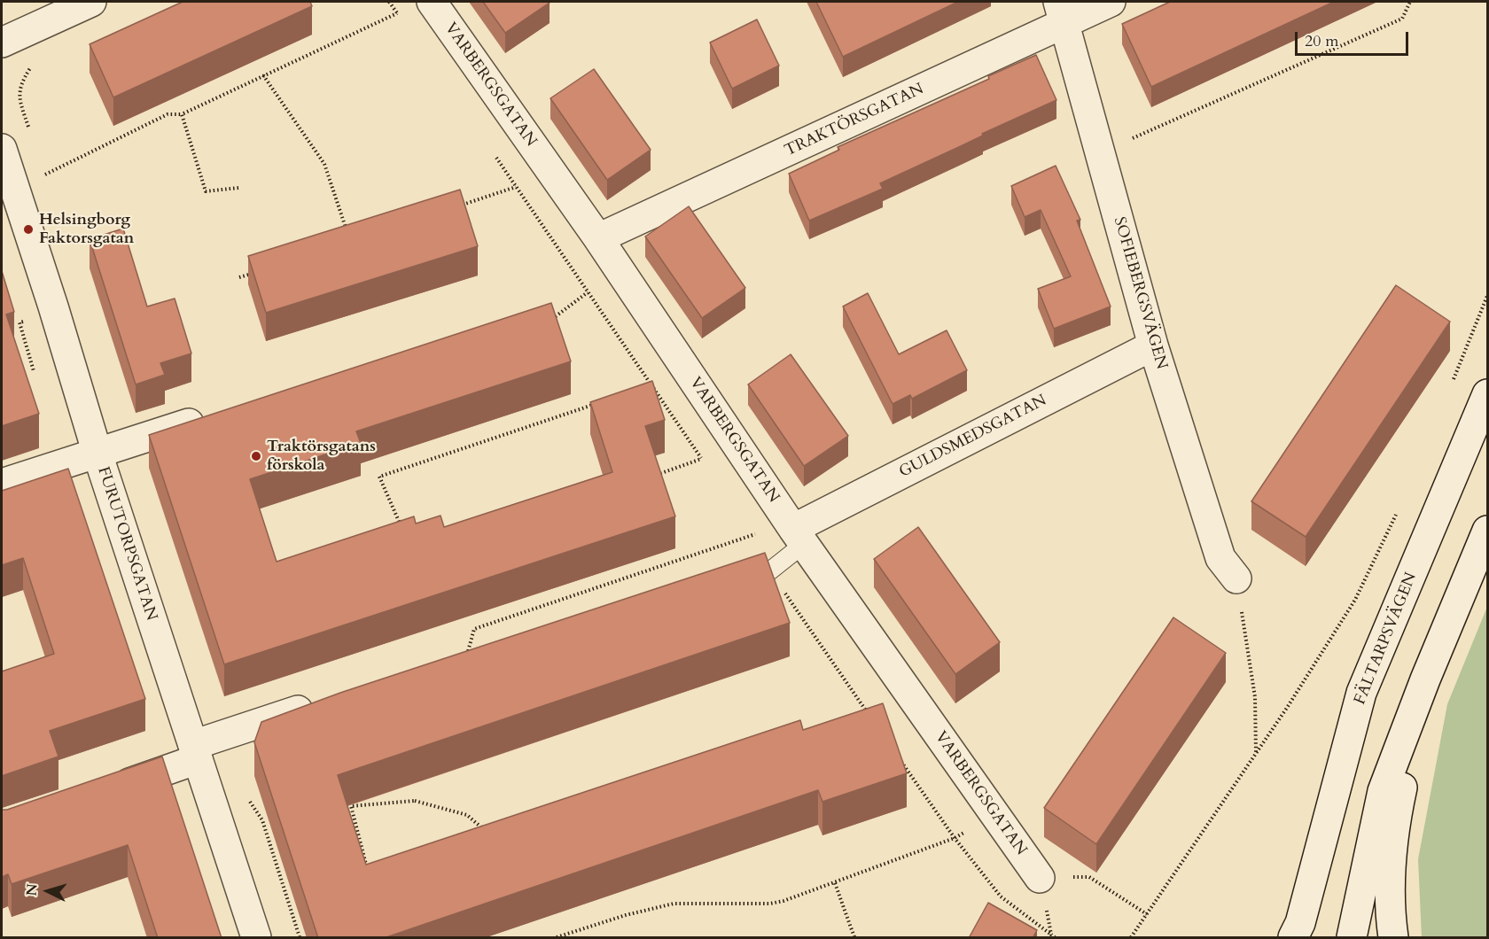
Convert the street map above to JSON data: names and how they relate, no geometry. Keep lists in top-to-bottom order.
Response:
{
  "streets": {
    "street": [
      "VARBERGSGATAN",
      "TRAKTÖRSGATAN",
      "SOFIEBERGSVÄGEN",
      "GULDSMEDSGATAN",
      "FURUTORPSGATAN",
      "FÄLTARPSVÄGEN"
    ]
  },
  "crossings": [
    ["VARBERGSGATAN", "TRAKTÖRSGATAN"],
    ["VARBERGSGATAN", "GULDSMEDSGATAN"],
    ["TRAKTÖRSGATAN", "SOFIEBERGSVÄGEN"],
    ["SOFIEBERGSVÄGEN", "GULDSMEDSGATAN"]
  ],
  "places": ["Helsingborg Faktorsgatan", "Traktörsgatans förskola"],
  "scale_bar": "20 m",
  "north": "left"
}
